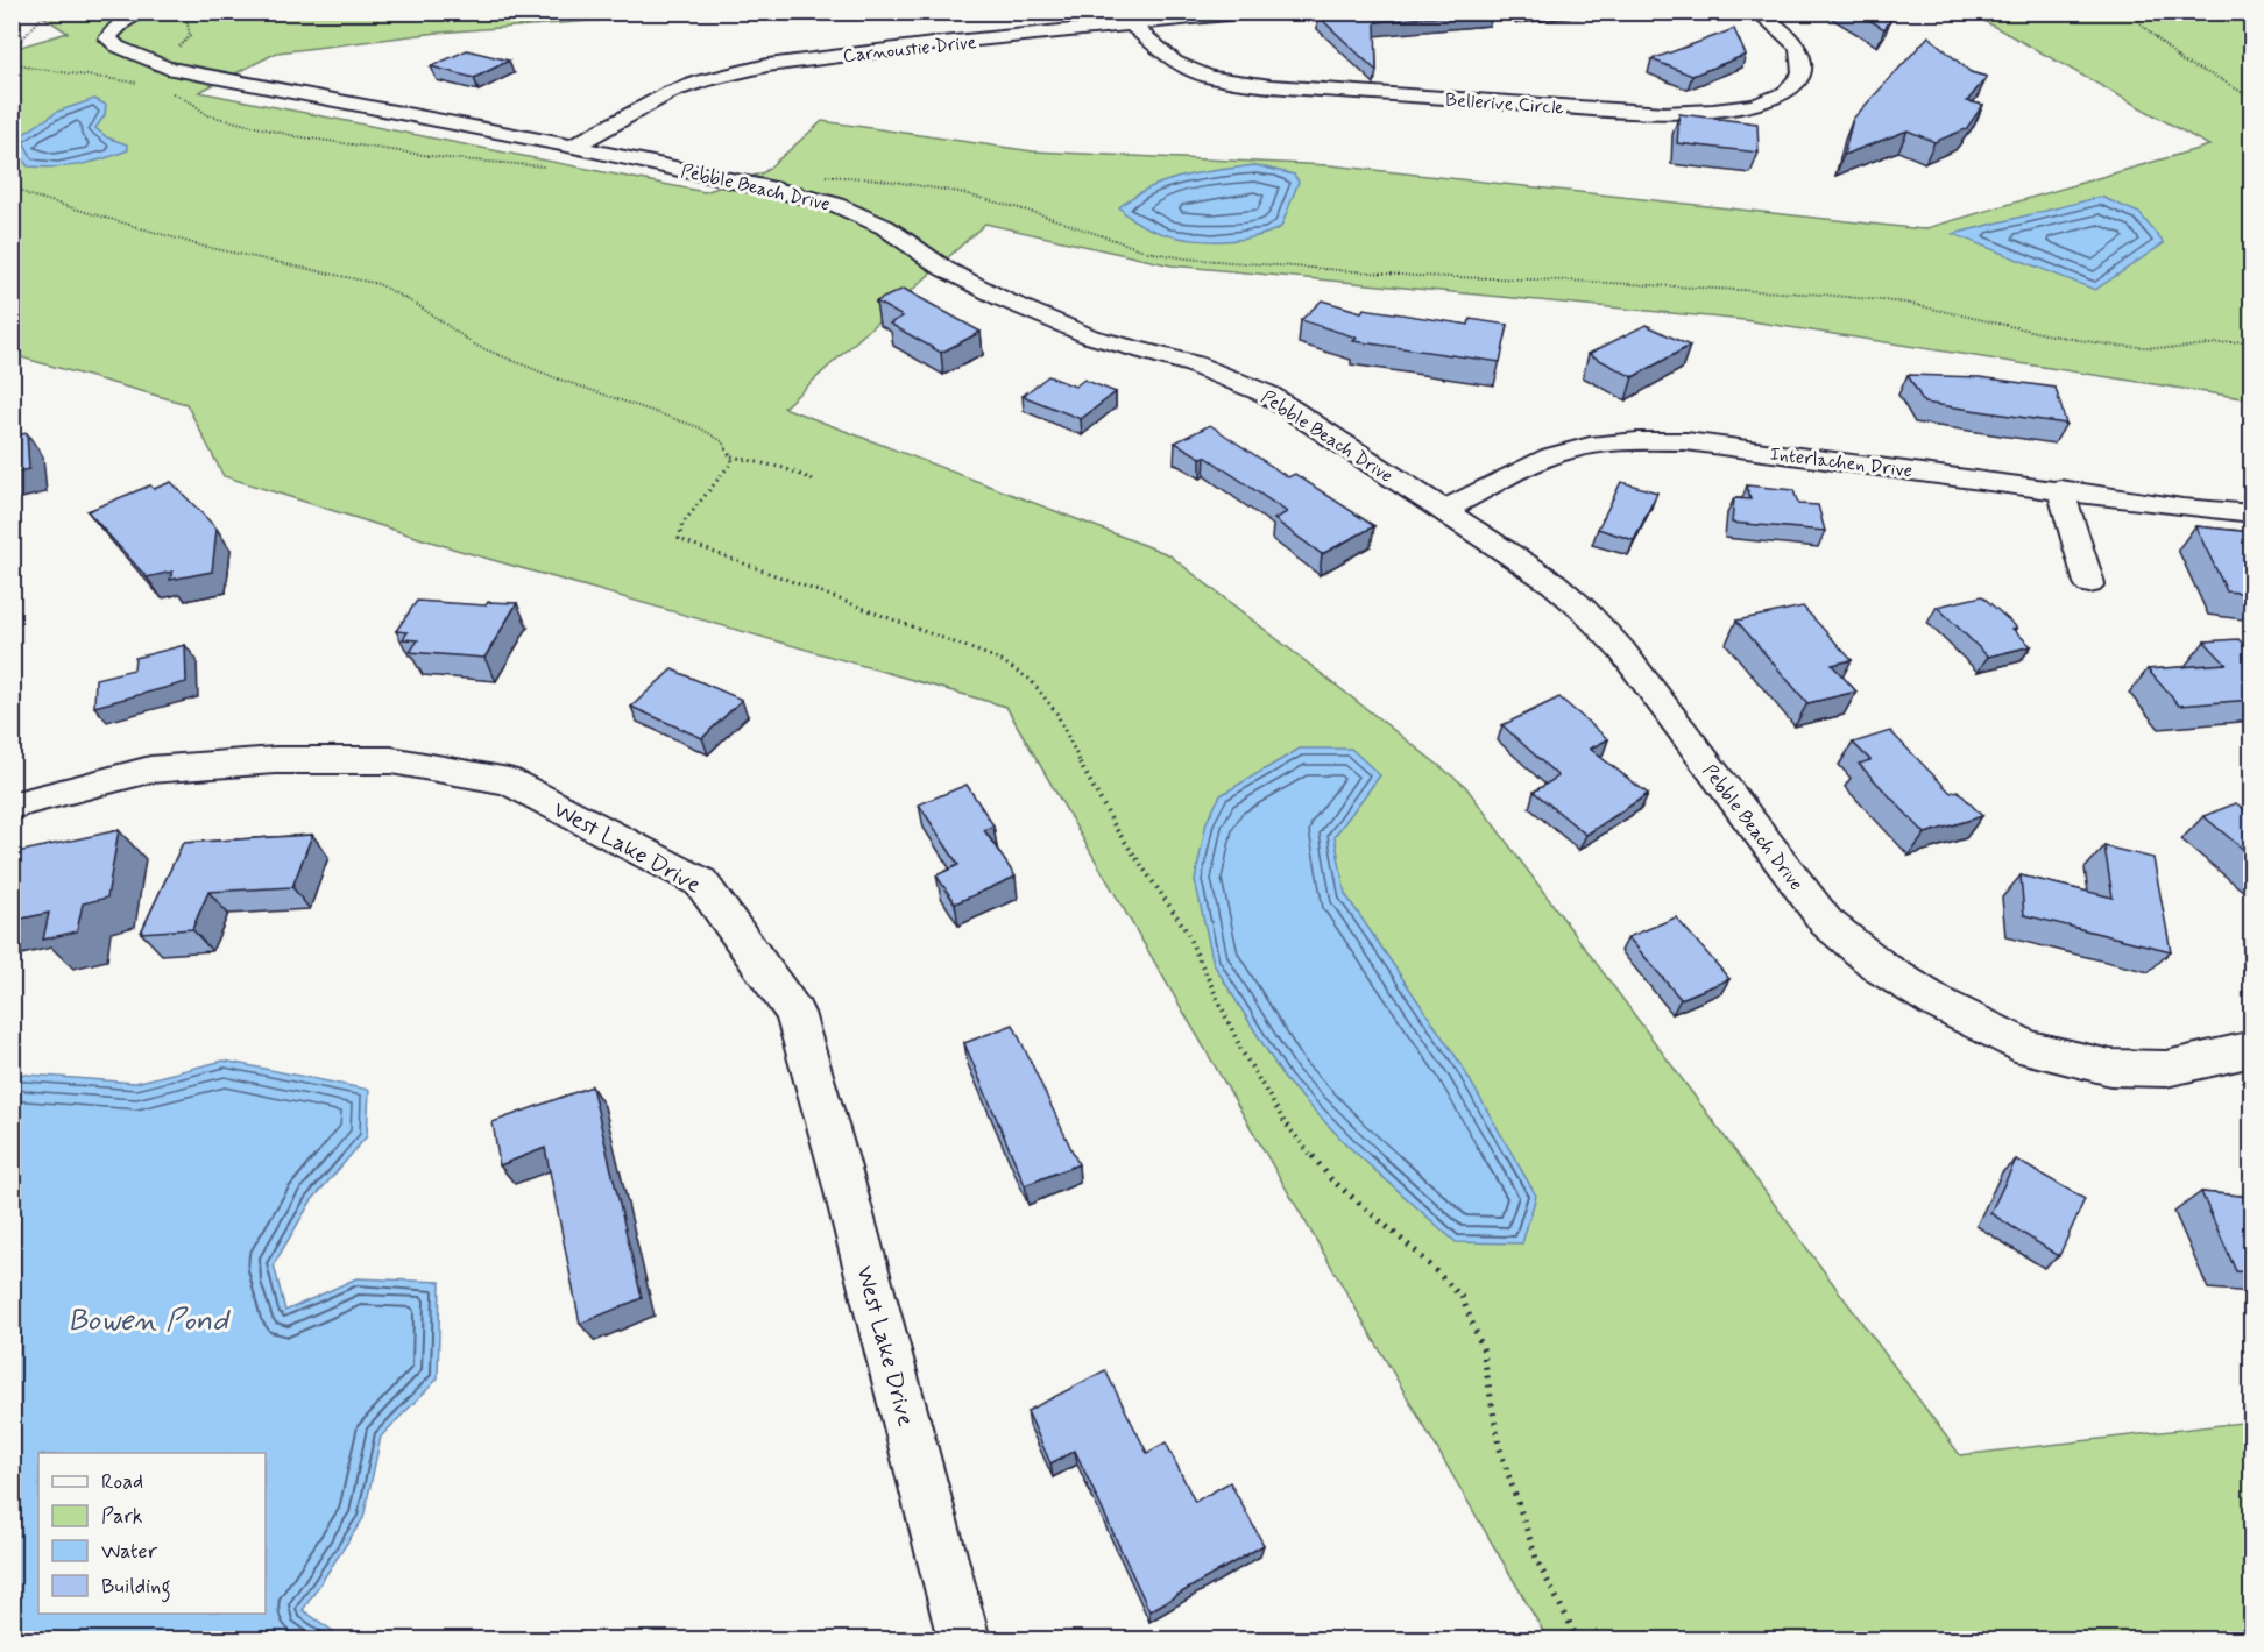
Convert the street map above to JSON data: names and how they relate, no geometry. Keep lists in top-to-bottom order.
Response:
{
  "streets": {
    "street": [
      "Carnoustie Drive",
      "Bellerive Circle",
      "Pebble Beach Drive",
      "Interlachen Drive",
      "West Lake Drive"
    ]
  },
  "crossings": [
    ["Carnoustie Drive", "Bellerive Circle"],
    ["Carnoustie Drive", "Pebble Beach Drive"],
    ["Pebble Beach Drive", "Interlachen Drive"]
  ],
  "water": ["Bowen Pond"],
  "legend": [
    "Road",
    "Park",
    "Water",
    "Building"
  ]
}
